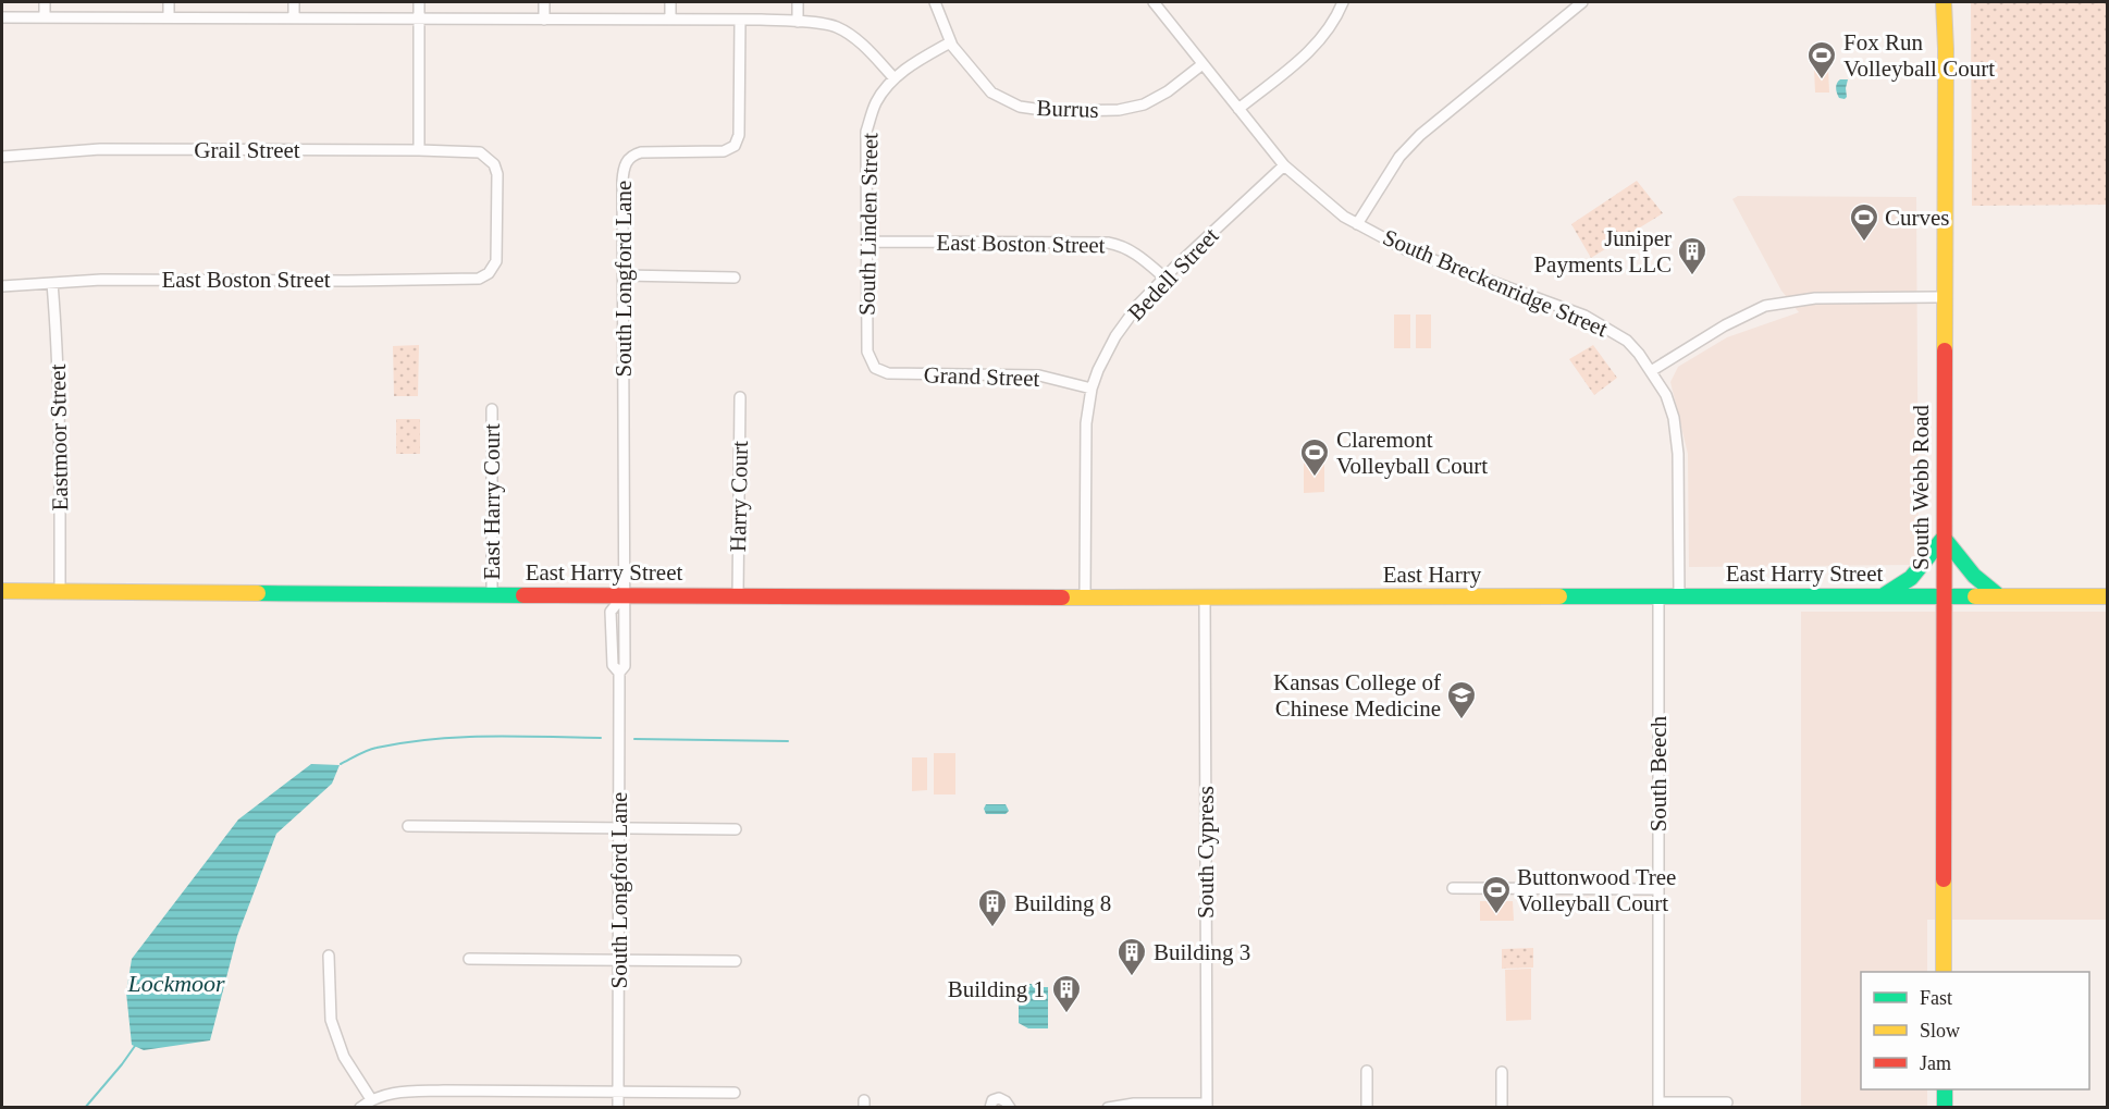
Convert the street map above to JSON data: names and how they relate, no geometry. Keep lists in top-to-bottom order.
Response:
{
  "streets": {
    "main road": ["South Webb Road", "East Harry Street", "East Harry"],
    "street": [
      "Burrus",
      "Grail Street",
      "South Linden Street",
      "East Boston Street",
      "Bedell Street",
      "South Longford Lane",
      "South Breckenridge Street",
      "Grand Street",
      "Eastmoor Street",
      "Harry Court",
      "East Harry Court",
      "South Beech",
      "South Cypress"
    ]
  },
  "crossings": [
    ["Burrus", "South Linden Street"],
    ["Burrus", "South Breckenridge Street"],
    ["Grail Street", "East Boston Street"],
    ["South Linden Street", "East Boston Street"],
    ["South Linden Street", "Grand Street"],
    ["East Boston Street", "Bedell Street"],
    ["East Boston Street", "Eastmoor Street"],
    ["Bedell Street", "South Breckenridge Street"],
    ["Bedell Street", "Grand Street"],
    ["Bedell Street", "East Harry Street"],
    ["South Longford Lane", "East Harry Street"],
    ["South Breckenridge Street", "East Harry Street"],
    ["Eastmoor Street", "East Harry Street"],
    ["South Webb Road", "East Harry Street"],
    ["Harry Court", "East Harry Street"],
    ["East Harry Court", "East Harry Street"],
    ["East Harry Street", "East Harry"],
    ["East Harry Street", "South Beech"],
    ["East Harry Street", "South Cypress"],
    ["East Harry", "South Beech"],
    ["East Harry", "South Cypress"]
  ],
  "water": ["Lockmoor"],
  "places": {
    "sports": [
      "Fox Run Volleyball Court",
      "Curves",
      "Claremont Volleyball Court",
      "Buttonwood Tree Volleyball Court"
    ],
    "building": [
      "Juniper Payments LLC",
      "Building 8",
      "Building 3",
      "Building 1"
    ],
    "school or university": ["Kansas College of Chinese Medicine"]
  },
  "legend": ["Fast", "Slow", "Jam"]
}
